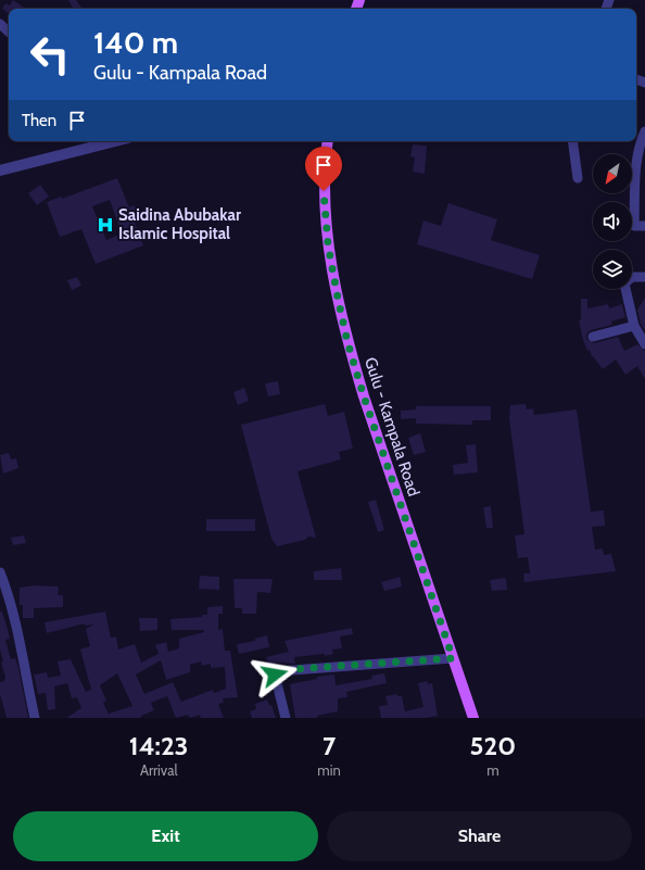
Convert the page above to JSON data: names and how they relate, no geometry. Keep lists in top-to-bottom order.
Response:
{
  "streets": {
    "main road": ["Gulu - Kampala Road"]
  },
  "places": {
    "hospital": ["Saidina Abubakar Islamic Hospital"]
  },
  "north": "bottom left",
  "page": {
    "turn": ["140 m", "Gulu - Kampala Road"],
    "then": "Then",
    "eta": [
      "14:23",
      "Arrival",
      "7",
      "min",
      "520",
      "m"
    ],
    "buttons": ["Exit", "Share"]
  }
}
